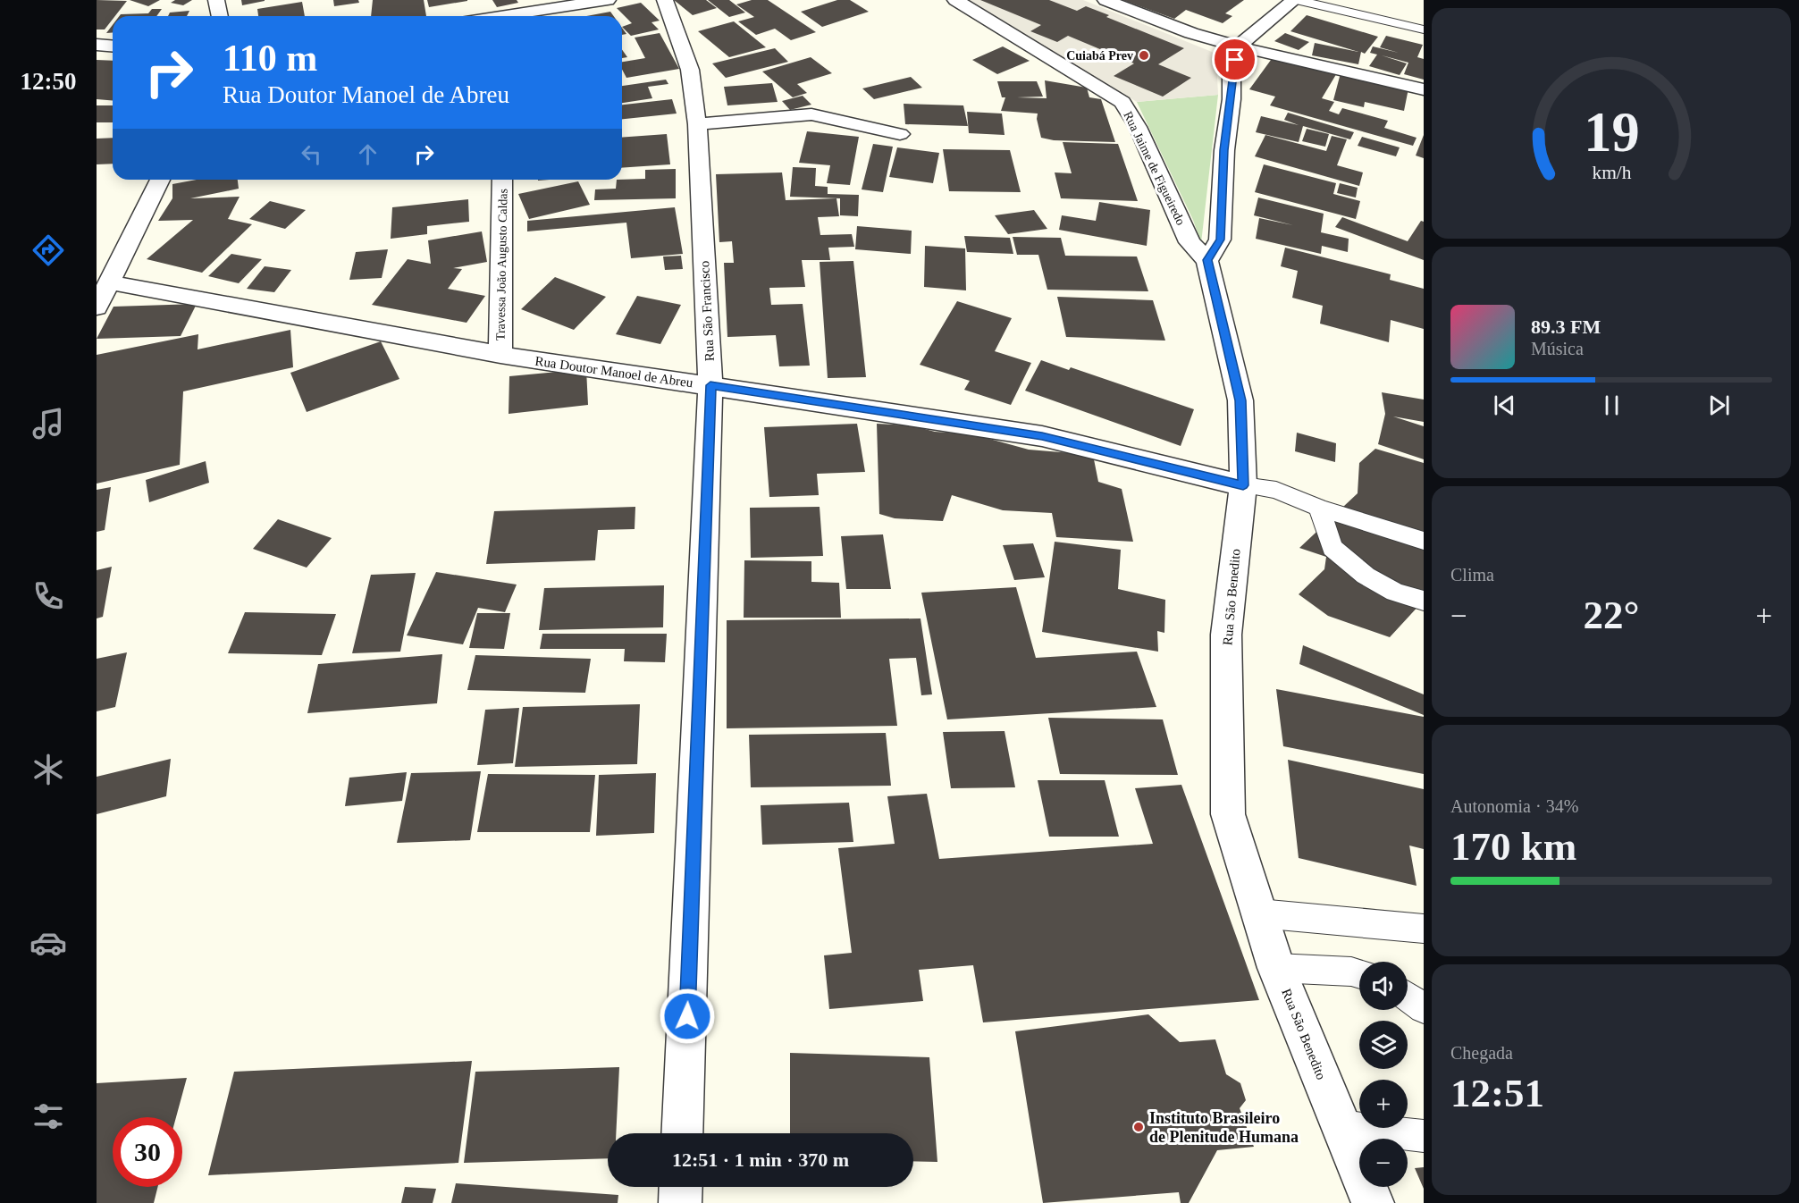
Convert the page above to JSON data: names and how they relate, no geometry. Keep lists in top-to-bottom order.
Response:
{
  "streets": {
    "street": [
      "Rua Jaime de Figueiredo",
      "Travessa João Augusto Caldas",
      "Rua São Francisco",
      "Rua Doutor Manoel de Abreu",
      "Rua São Benedito"
    ]
  },
  "crossings": [
    ["Rua Jaime de Figueiredo", "Rua São Benedito"],
    ["Travessa João Augusto Caldas", "Rua Doutor Manoel de Abreu"],
    ["Rua São Francisco", "Rua Doutor Manoel de Abreu"],
    ["Rua Doutor Manoel de Abreu", "Rua São Benedito"]
  ],
  "places": ["Cuiabá Prev", "Instituto Brasileiro de Plenitude Humana"],
  "page": {
    "tabs": "12:50",
    "turn": ["110 m", "Rua Doutor Manoel de Abreu"],
    "song": ["89.3 FM", "Música"],
    "tile": [
      "Clima",
      ["Autonomia · 34%", "170 km"],
      ["Chegada", "12:51"]
    ],
    "heat": ["−", "22°", "+"],
    "map_buttons": ["+", "−"],
    "limit": "30",
    "trip": "12:51 · 1 min · 370 m",
    "gauge": ["19", "km/h"]
  }
}
